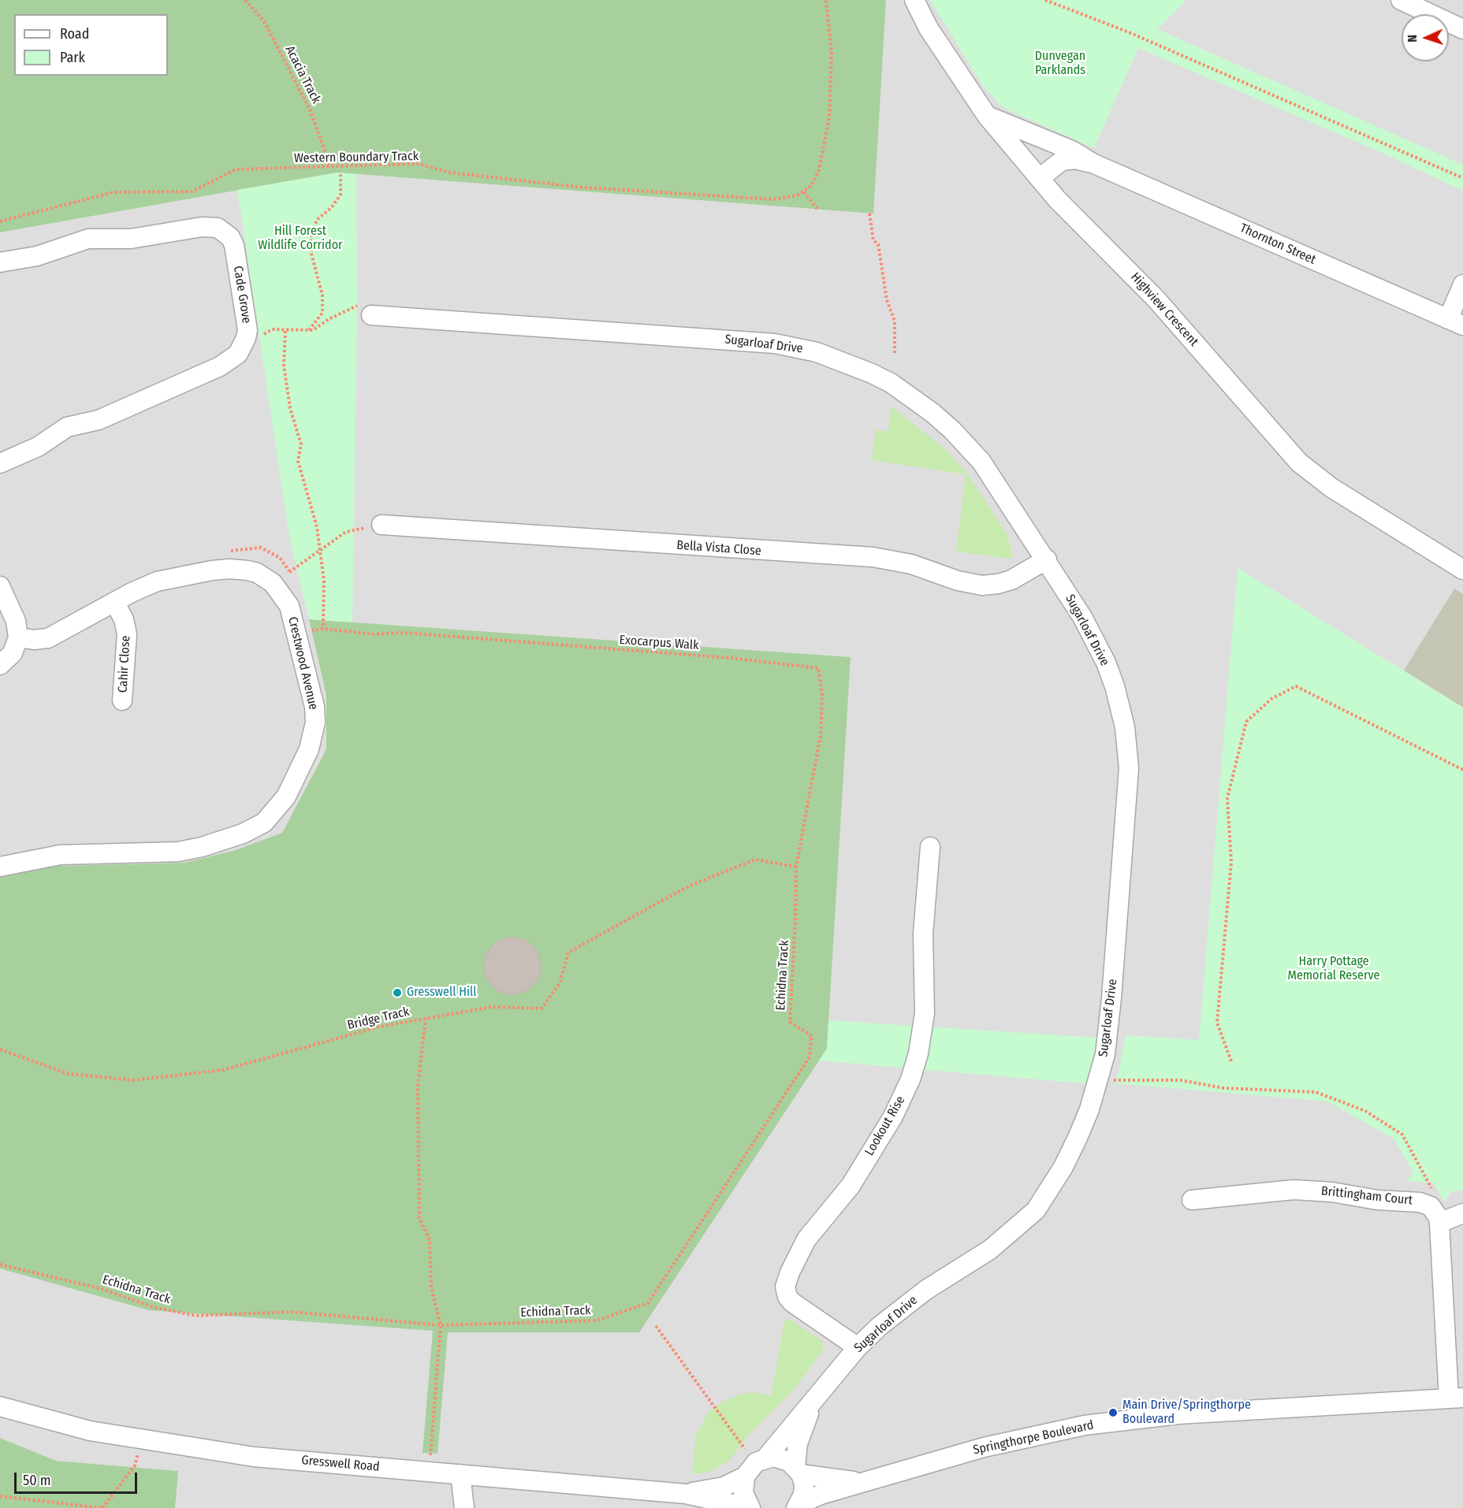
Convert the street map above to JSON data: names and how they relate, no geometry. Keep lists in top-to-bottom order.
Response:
{
  "streets": {
    "street": [
      "Thornton Street",
      "Cade Grove",
      "Highview Crescent",
      "Sugarloaf Drive",
      "Bella Vista Close",
      "Crestwood Avenue",
      "Cahir Close",
      "Lookout Rise",
      "Brittingham Court",
      "Springthorpe Boulevard",
      "Gresswell Road"
    ],
    "path": [
      "Acacia Track",
      "Western Boundary Track",
      "Exocarpus Walk",
      "Echidna Track",
      "Bridge Track"
    ]
  },
  "crossings": [
    ["Acacia Track", "Western Boundary Track"],
    ["Thornton Street", "Highview Crescent"],
    ["Sugarloaf Drive", "Bella Vista Close"],
    ["Sugarloaf Drive", "Lookout Rise"],
    ["Sugarloaf Drive", "Springthorpe Boulevard"],
    ["Sugarloaf Drive", "Gresswell Road"],
    ["Exocarpus Walk", "Crestwood Avenue"],
    ["Exocarpus Walk", "Echidna Track"],
    ["Exocarpus Walk", "Bridge Track"],
    ["Crestwood Avenue", "Cahir Close"],
    ["Echidna Track", "Bridge Track"],
    ["Springthorpe Boulevard", "Gresswell Road"]
  ],
  "parks": ["Dunvegan Parklands", "Hill Forest Wildlife Corridor", "Harry Pottage Memorial Reserve"],
  "places": ["Gresswell Hill", "Main Drive/Springthorpe Boulevard"],
  "legend": ["Road", "Park"],
  "scale_bar": "50 m",
  "north": "left"
}
